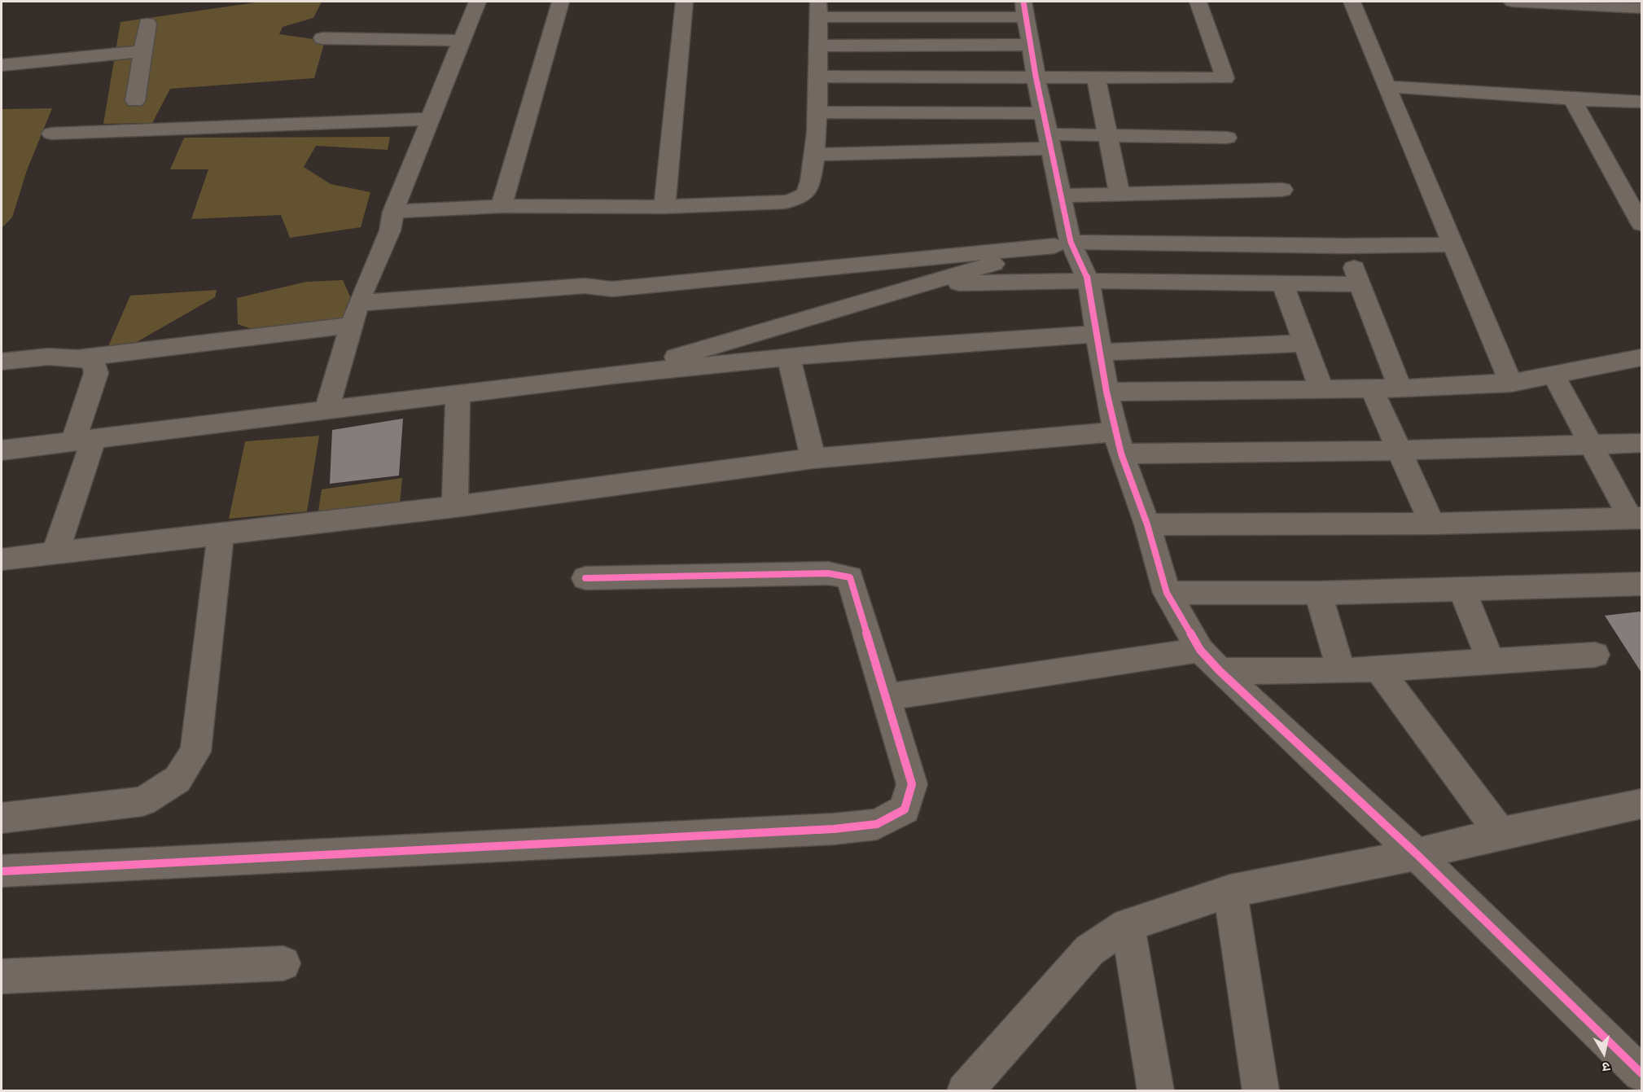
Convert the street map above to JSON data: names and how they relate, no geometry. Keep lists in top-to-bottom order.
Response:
{
  "north": "bottom"
}
